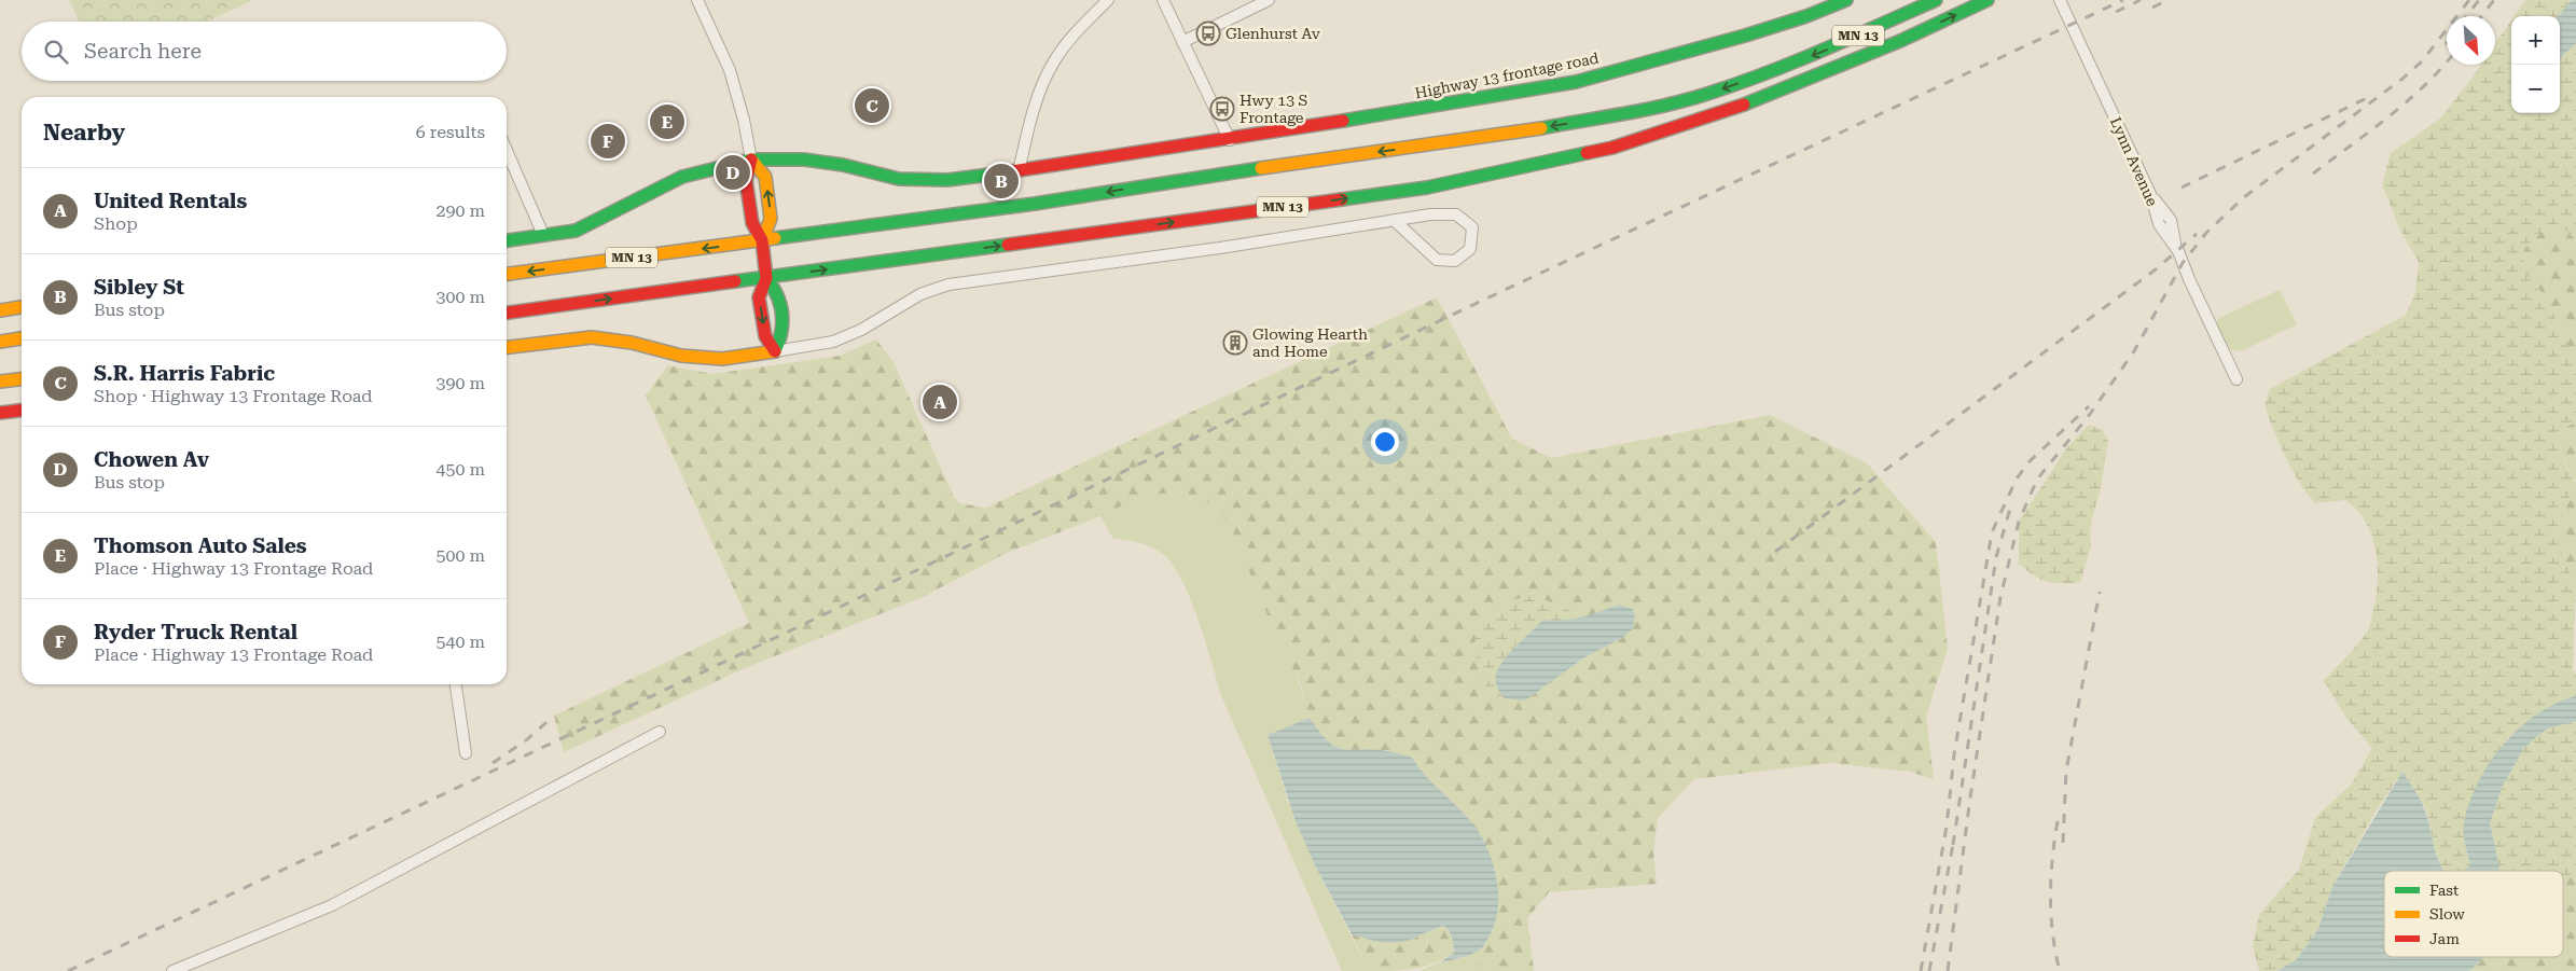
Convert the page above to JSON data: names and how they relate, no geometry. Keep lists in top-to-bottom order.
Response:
{
  "streets": {
    "main road": ["MN 13", "Highway 13 frontage road"],
    "street": ["Lynn Avenue"]
  },
  "places": {
    "bus stop": ["Glenhurst Av", "Hwy 13 S Frontage"],
    "building": ["Glowing Hearth and Home"]
  },
  "legend": ["Fast", "Slow", "Jam"],
  "north": "bottom right",
  "page": {
    "map_buttons": ["+", "−"],
    "search": "Search here",
    "pins": [
      "C",
      "E",
      "F",
      "D",
      "B",
      "A"
    ],
    "heading": ["Nearby", "6 results"],
    "list": [
      {
        "mark": "A",
        "name": "United Rentals",
        "note": "Shop",
        "value": "290 m"
      },
      {
        "mark": "B",
        "name": "Sibley St",
        "note": "Bus stop",
        "value": "300 m"
      },
      {
        "mark": "C",
        "name": "S.R. Harris Fabric",
        "note": "Shop · Highway 13 Frontage Road",
        "value": "390 m"
      },
      {
        "mark": "D",
        "name": "Chowen Av",
        "note": "Bus stop",
        "value": "450 m"
      },
      {
        "mark": "E",
        "name": "Thomson Auto Sales",
        "note": "Place · Highway 13 Frontage Road",
        "value": "500 m"
      },
      {
        "mark": "F",
        "name": "Ryder Truck Rental",
        "note": "Place · Highway 13 Frontage Road",
        "value": "540 m"
      }
    ]
  }
}
